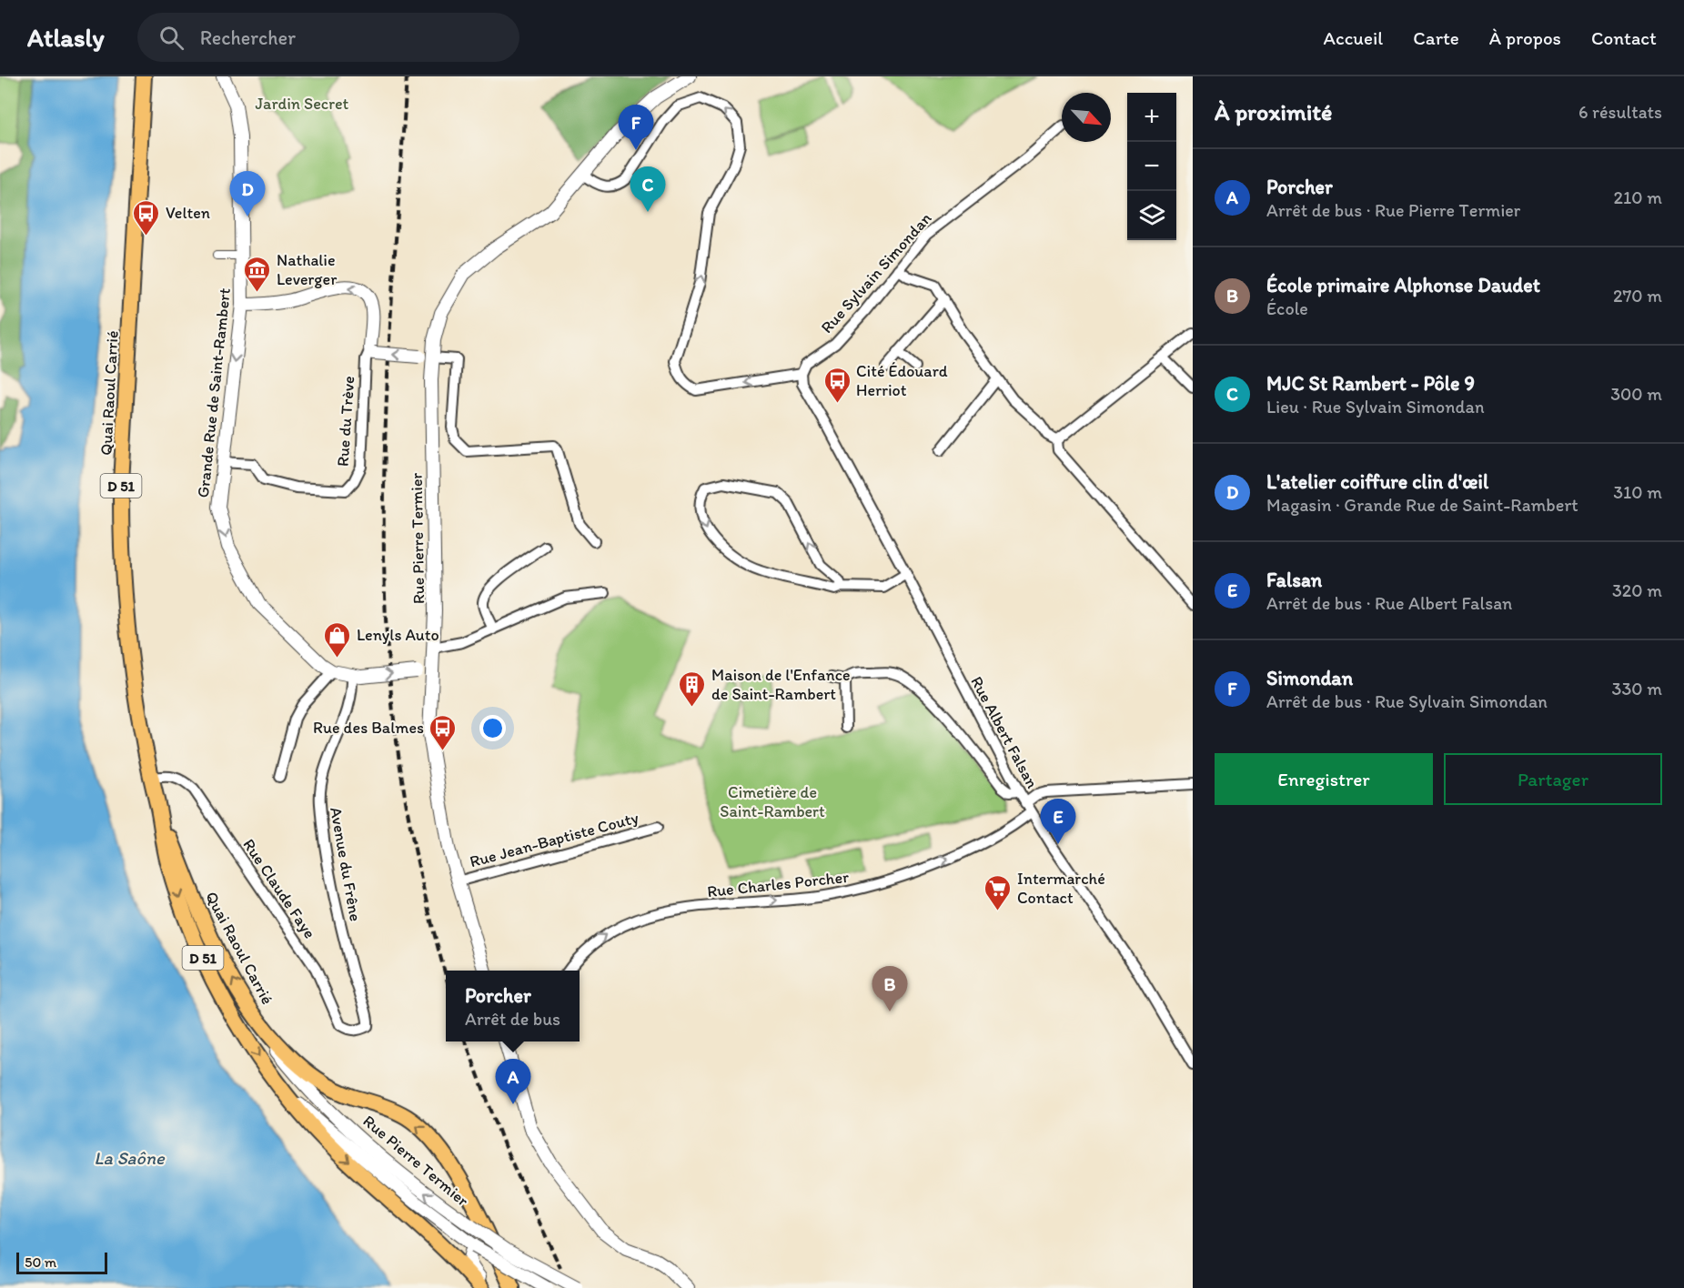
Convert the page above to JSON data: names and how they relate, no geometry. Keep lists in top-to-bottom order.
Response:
{
  "streets": {
    "main road": ["Quai Raoul Carrié", "D 51"],
    "street": [
      "Rue Sylvain Simondan",
      "Grande Rue de Saint-Rambert",
      "Rue du Trève",
      "Rue Pierre Termier",
      "Rue Albert Falsan",
      "Rue Jean-Baptiste Couty",
      "Avenue du Frêne",
      "Rue Charles Porcher",
      "Rue Claude Faye"
    ]
  },
  "crossings": [
    ["Rue Sylvain Simondan", "Rue Albert Falsan"],
    ["Quai Raoul Carrié", "Rue Pierre Termier"],
    ["Quai Raoul Carrié", "Rue Claude Faye"],
    ["Grande Rue de Saint-Rambert", "Rue du Trève"],
    ["Grande Rue de Saint-Rambert", "Rue Pierre Termier"],
    ["Grande Rue de Saint-Rambert", "Avenue du Frêne"],
    ["Rue Pierre Termier", "Rue Jean-Baptiste Couty"],
    ["Rue Albert Falsan", "Rue Charles Porcher"],
    ["Avenue du Frêne", "Rue Claude Faye"]
  ],
  "one_way": ["Grande Rue de Saint-Rambert", "Rue Charles Porcher"],
  "water": ["La Saône"],
  "parks": ["Jardin Secret", "Cimetière de Saint-Rambert"],
  "places": {
    "bus stop": ["Velten", "Cité Édouard Herriot", "Rue des Balmes"],
    "museum": ["Nathalie Leverger"],
    "shop": ["Lenyls Auto"],
    "building": ["Maison de l'Enfance de Saint-Rambert"],
    "supermarket": ["Intermarché Contact"]
  },
  "scale_bar": "50 m",
  "north": "bottom right",
  "page": {
    "header": "Atlasly",
    "search": "Rechercher",
    "nav": [
      "Accueil",
      "Carte",
      "À propos",
      "Contact"
    ],
    "heading": ["À proximité", "6 résultats"],
    "map_buttons": ["+", "−"],
    "pins": [
      "F",
      "C",
      "D",
      "E",
      "B",
      "A"
    ],
    "list": [
      {
        "mark": "A",
        "name": "Porcher",
        "note": "Arrêt de bus · Rue Pierre Termier",
        "value": "210 m"
      },
      {
        "mark": "B",
        "name": "École primaire Alphonse Daudet",
        "note": "École",
        "value": "270 m"
      },
      {
        "mark": "C",
        "name": "MJC St Rambert - Pôle 9",
        "note": "Lieu · Rue Sylvain Simondan",
        "value": "300 m"
      },
      {
        "mark": "D",
        "name": "L'atelier coiffure clin d'œil",
        "note": "Magasin · Grande Rue de Saint-Rambert",
        "value": "310 m"
      },
      {
        "mark": "E",
        "name": "Falsan",
        "note": "Arrêt de bus · Rue Albert Falsan",
        "value": "320 m"
      },
      {
        "mark": "F",
        "name": "Simondan",
        "note": "Arrêt de bus · Rue Sylvain Simondan",
        "value": "330 m"
      }
    ],
    "buttons": ["Enregistrer", "Partager"],
    "popup": ["Porcher", "Arrêt de bus"],
    "scale": "50 m"
  }
}
